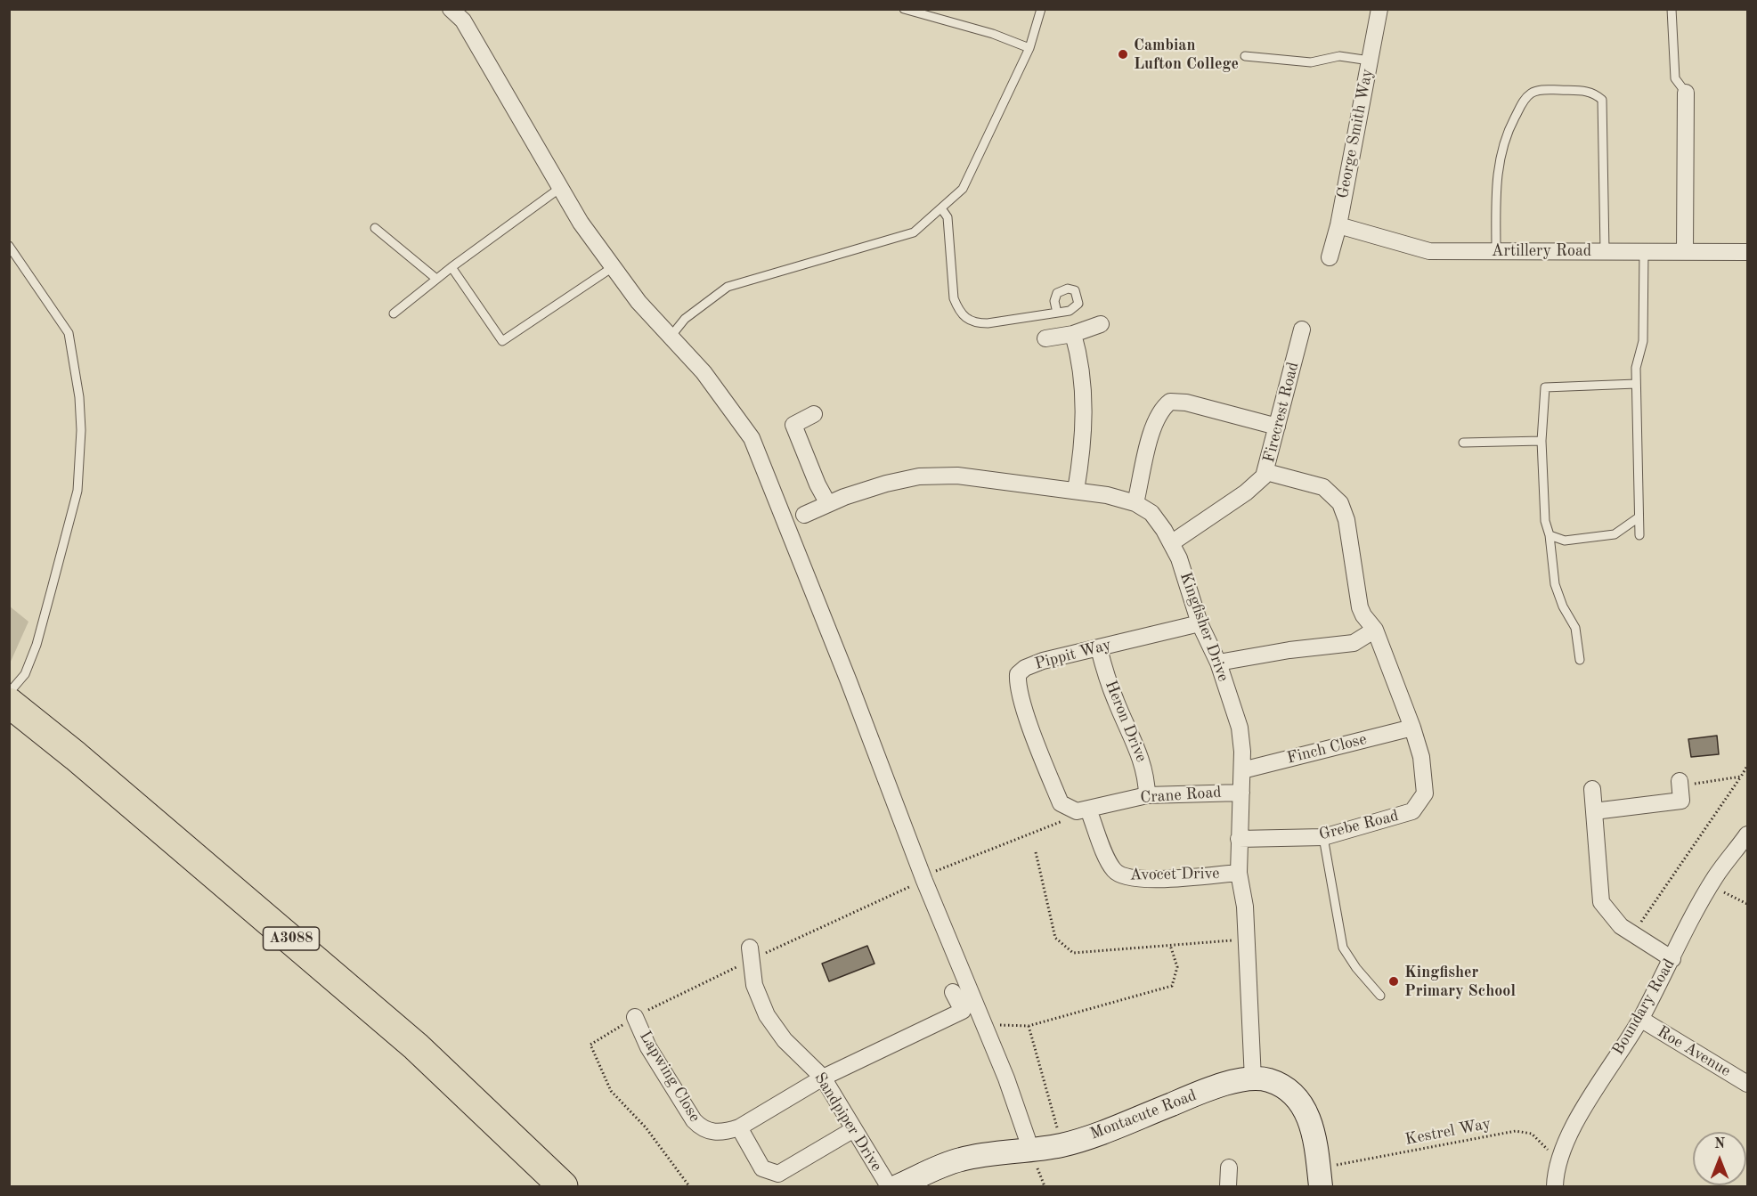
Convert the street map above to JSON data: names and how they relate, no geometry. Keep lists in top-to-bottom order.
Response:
{
  "streets": {
    "highway": ["A3088"],
    "street": [
      "George Smith Way",
      "Artillery Road",
      "Firecrest Road",
      "Kingfisher Drive",
      "Pippit Way",
      "Heron Drive",
      "Finch Close",
      "Crane Road",
      "Grebe Road",
      "Avocet Drive",
      "Boundary Road",
      "Roe Avenue",
      "Lapwing Close",
      "Montacute Road",
      "Sandpiper Drive"
    ],
    "path": ["Kestrel Way"]
  },
  "crossings": [
    ["George Smith Way", "Artillery Road"],
    ["Firecrest Road", "Kingfisher Drive"],
    ["Firecrest Road", "Grebe Road"],
    ["Kingfisher Drive", "Pippit Way"],
    ["Kingfisher Drive", "Finch Close"],
    ["Kingfisher Drive", "Crane Road"],
    ["Kingfisher Drive", "Grebe Road"],
    ["Kingfisher Drive", "Avocet Drive"],
    ["Kingfisher Drive", "Montacute Road"],
    ["Pippit Way", "Heron Drive"],
    ["Pippit Way", "Crane Road"],
    ["Pippit Way", "Avocet Drive"],
    ["Heron Drive", "Crane Road"],
    ["Finch Close", "Grebe Road"],
    ["Crane Road", "Avocet Drive"],
    ["Boundary Road", "Roe Avenue"],
    ["Boundary Road", "Kestrel Way"],
    ["Lapwing Close", "Sandpiper Drive"],
    ["Montacute Road", "Kestrel Way"]
  ],
  "places": ["Cambian Lufton College", "Kingfisher Primary School"],
  "north": "top"
}
